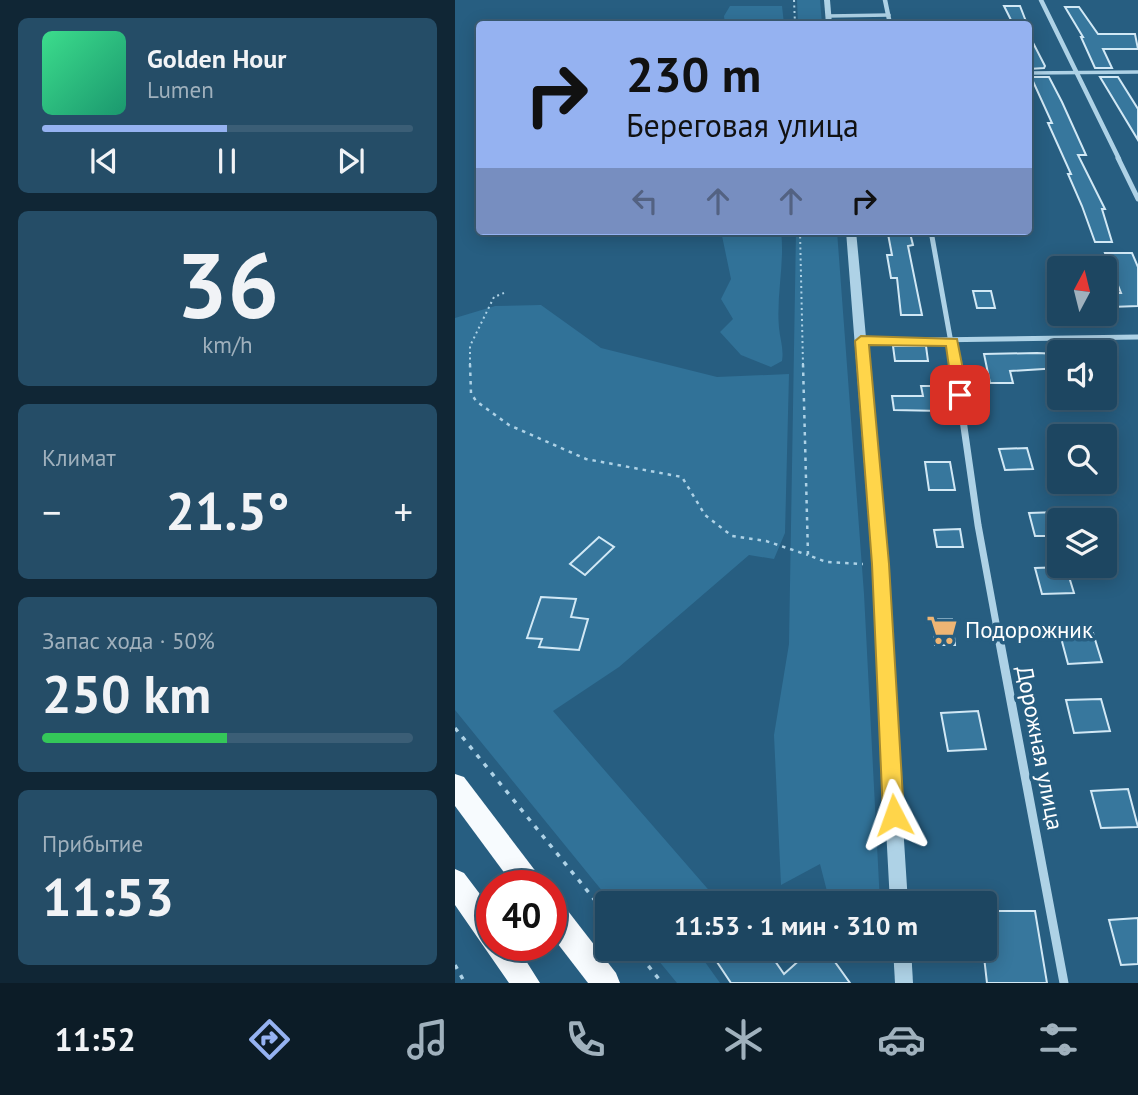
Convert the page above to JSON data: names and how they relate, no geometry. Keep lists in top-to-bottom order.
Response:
{
  "streets": {
    "street": ["Дорожная улица"]
  },
  "places": {
    "supermarket": ["Подорожник"]
  },
  "north": "top",
  "page": {
    "turn": ["230 m", "Береговая улица"],
    "song": ["Golden Hour", "Lumen"],
    "tile": [
      ["36", "km/h"],
      "Климат",
      ["Запас хода · 50%", "250 km"],
      ["Прибытие", "11:53"]
    ],
    "heat": ["−", "21.5°", "+"],
    "limit": "40",
    "trip": "11:53 · 1 мин · 310 m",
    "tabs": "11:52"
  }
}
